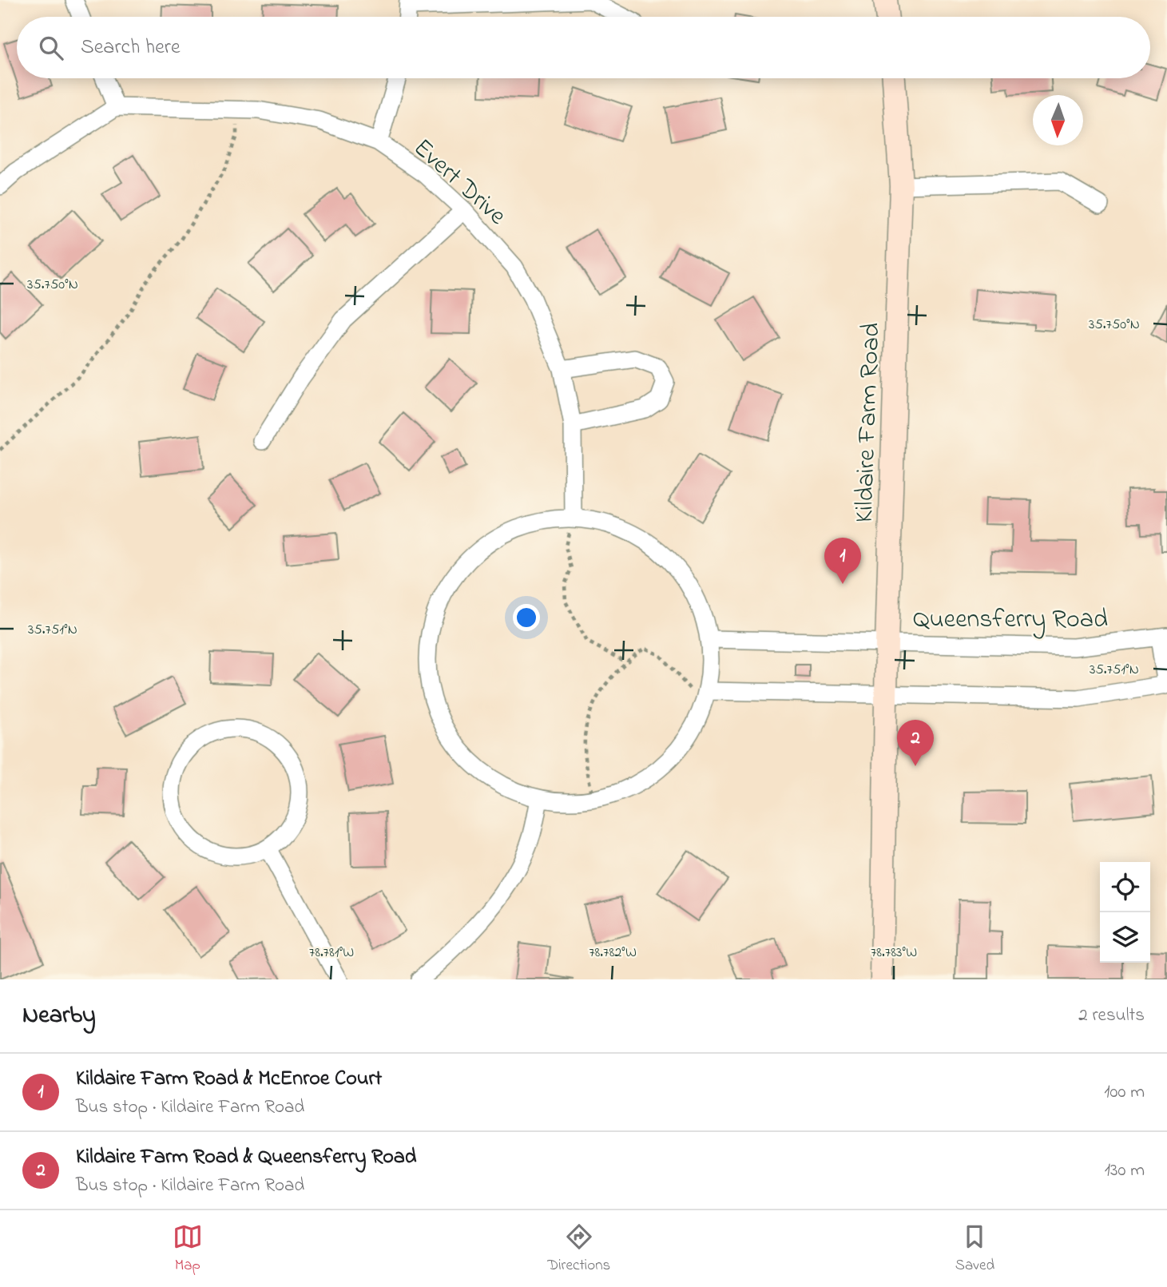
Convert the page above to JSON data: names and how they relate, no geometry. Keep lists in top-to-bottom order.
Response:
{
  "streets": {
    "main road": ["Kildaire Farm Road"],
    "street": ["Evert Drive", "Queensferry Road"]
  },
  "crossings": [
    ["Kildaire Farm Road", "Queensferry Road"]
  ],
  "north": "bottom",
  "page": {
    "search": "Search here",
    "pins": ["1", "2"],
    "heading": ["Nearby", "2 results"],
    "list": [
      {
        "mark": "1",
        "name": "Kildaire Farm Road & McEnroe Court",
        "note": "Bus stop · Kildaire Farm Road",
        "value": "100 m"
      },
      {
        "mark": "2",
        "name": "Kildaire Farm Road & Queensferry Road",
        "note": "Bus stop · Kildaire Farm Road",
        "value": "130 m"
      }
    ],
    "nav": ["Map", "Directions", "Saved"]
  },
  "coordinates": [
    "35.750°N",
    "35.751°N",
    "78.781°W",
    "78.782°W",
    "78.783°W"
  ]
}
